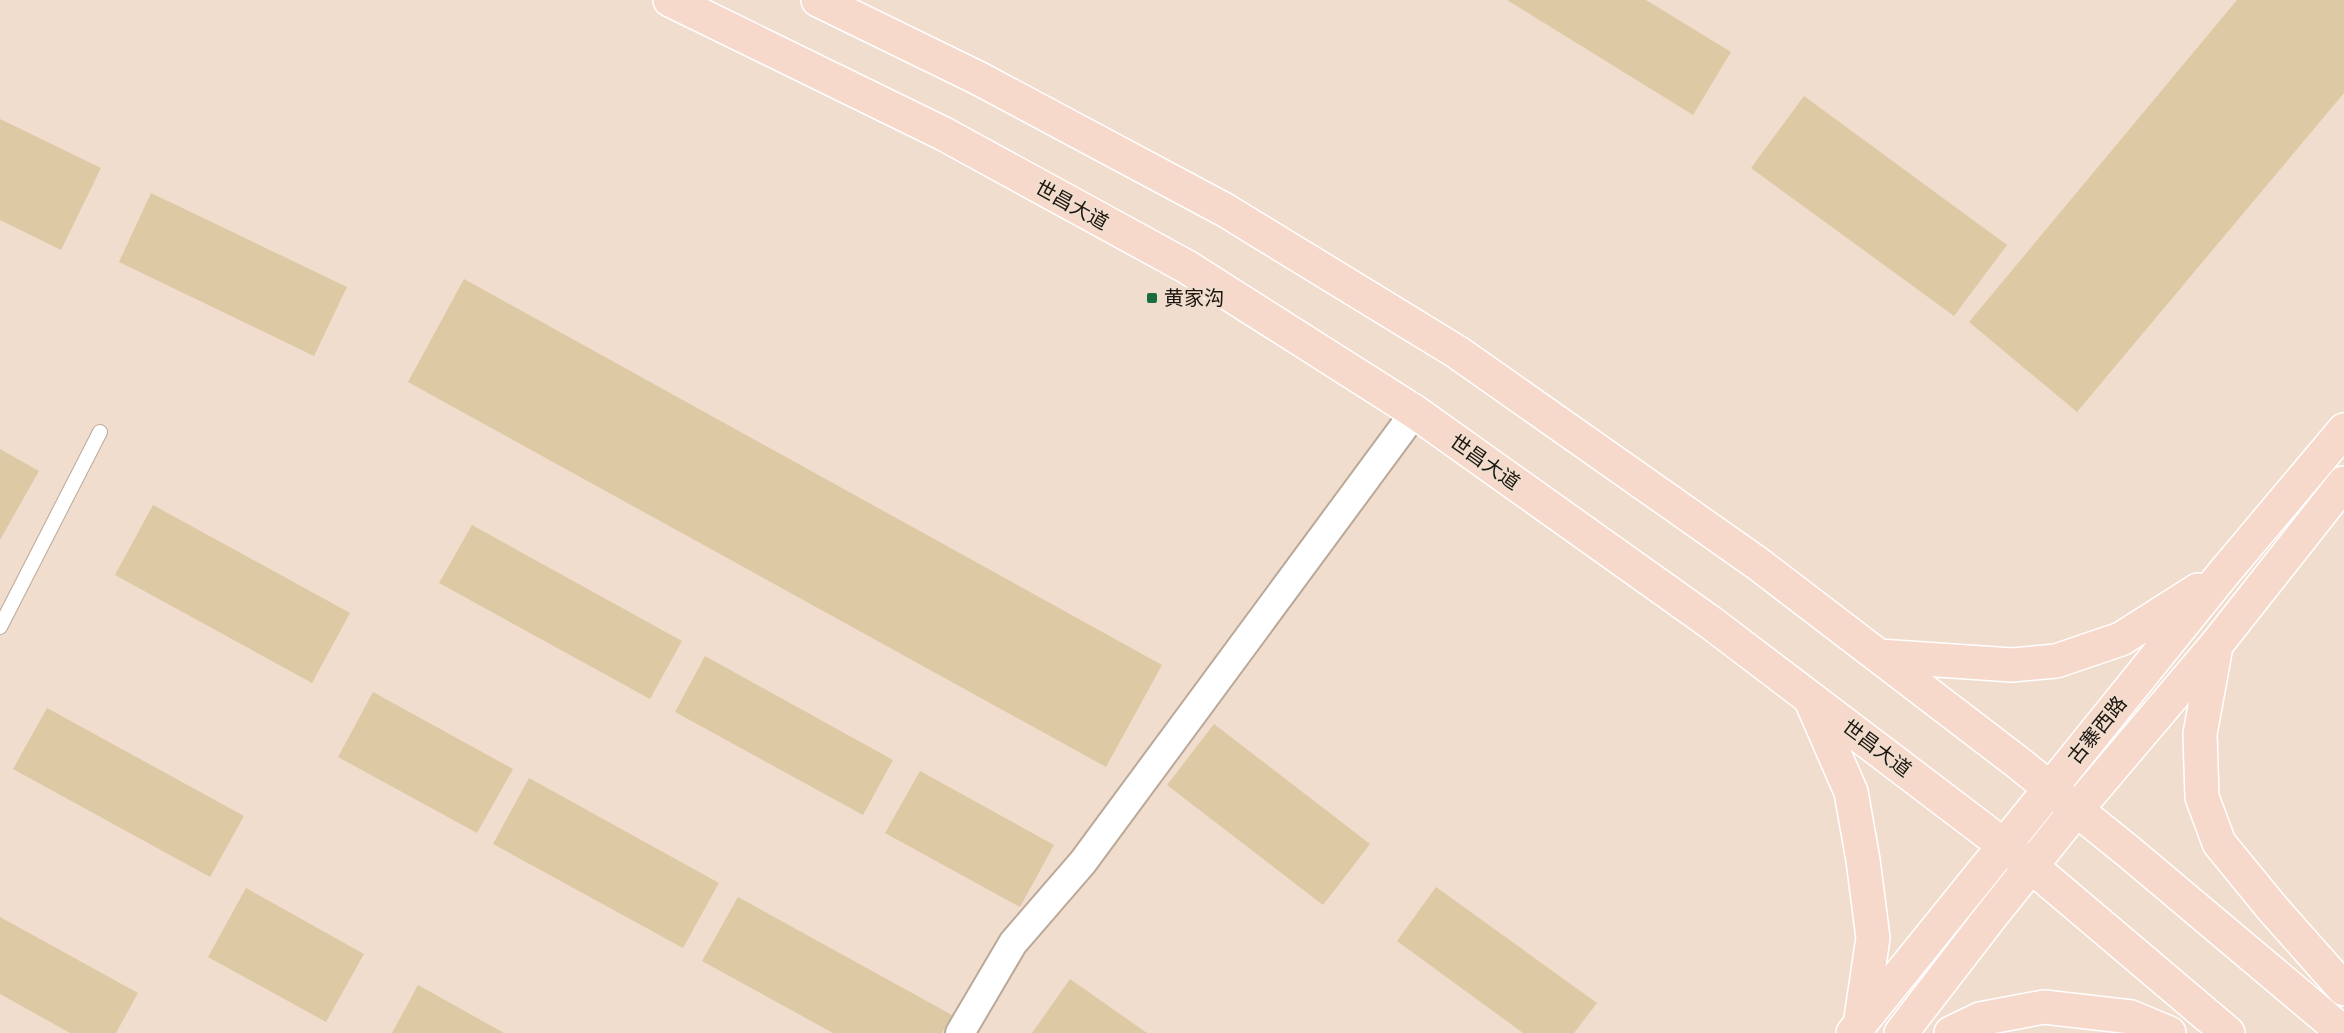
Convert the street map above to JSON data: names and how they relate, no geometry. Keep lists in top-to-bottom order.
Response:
{
  "streets": {
    "main road": ["世昌大道", "古寨西路"]
  },
  "crossings": [
    ["世昌大道", "古寨西路"]
  ],
  "places": {
    "transit": ["黄家沟"]
  }
}
